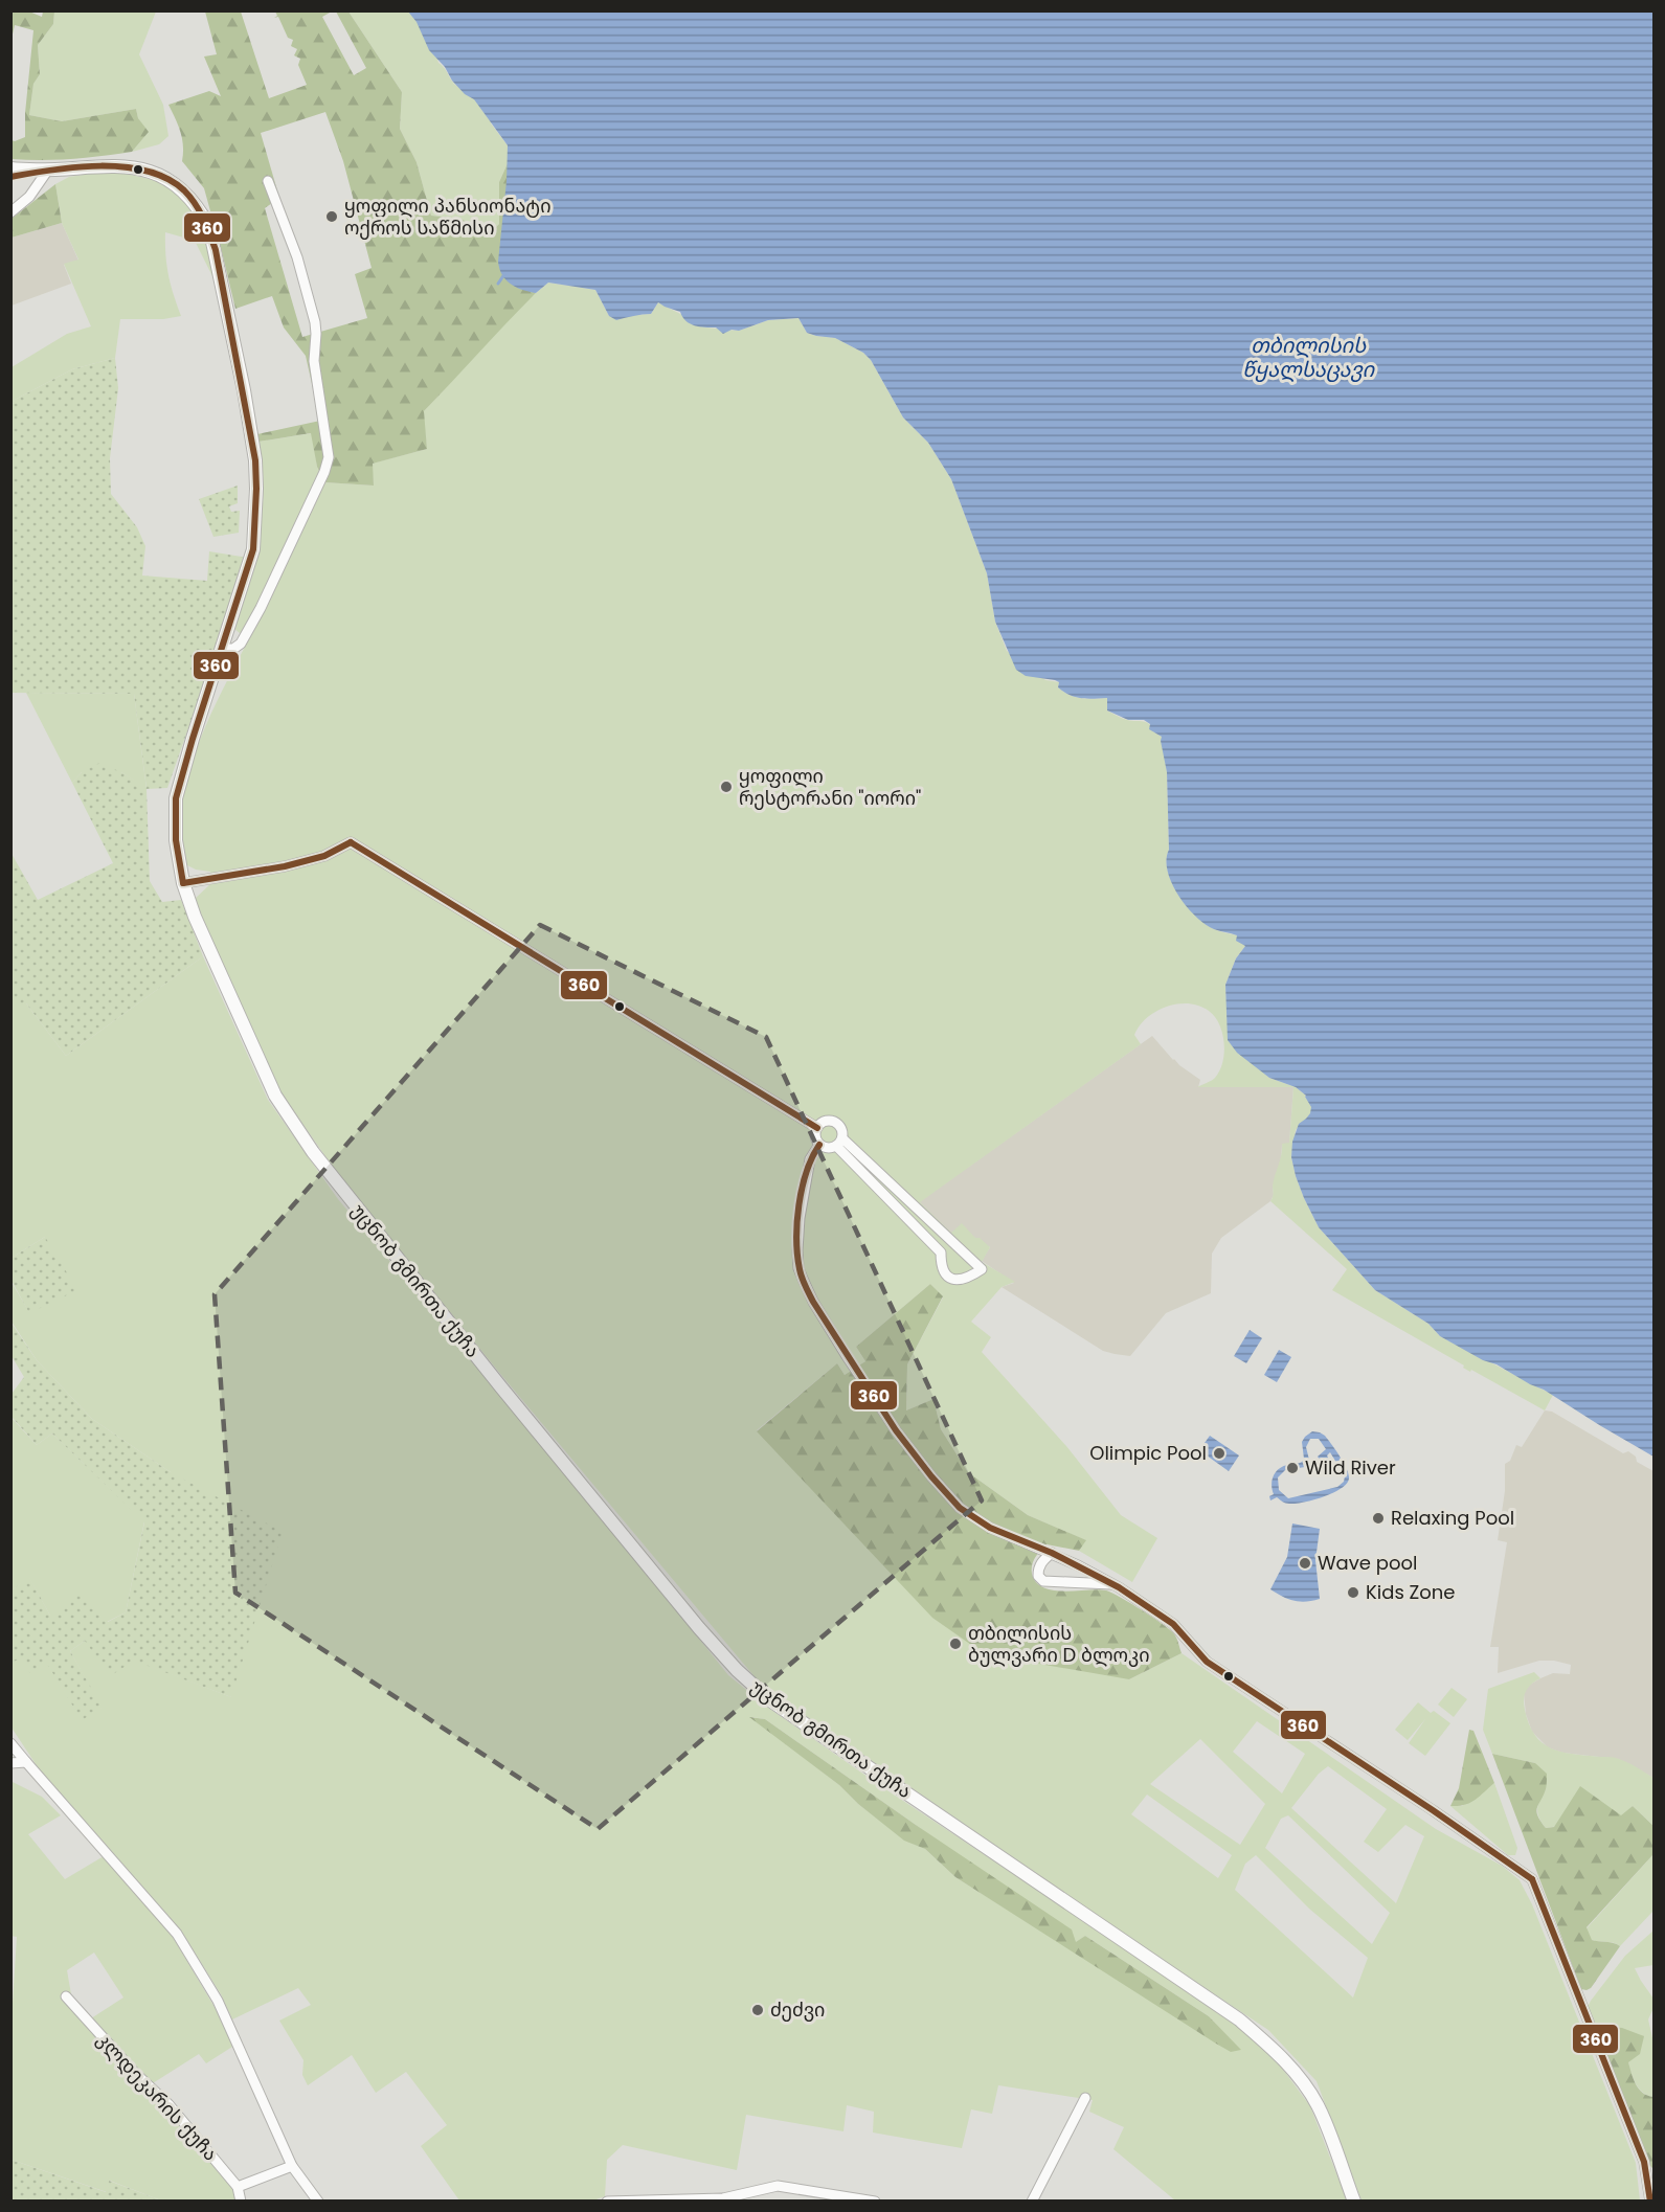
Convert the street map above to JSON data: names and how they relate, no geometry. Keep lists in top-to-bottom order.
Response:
{
  "streets": {
    "main road": ["უცნობ გმირთა ქუჩა"],
    "street": ["კლდეკარის ქუჩა"]
  },
  "water": ["თბილისის წყალსაცავი"],
  "places": [
    "ყოფილი პანსიონატი ოქროს საწმისი",
    "ყოფილი რესტორანი \"იორი\"",
    "Olimpic Pool",
    "Wild River",
    "Relaxing Pool",
    "Wave pool",
    "Kids Zone",
    "თბილისის ბულვარი D ბლოკი",
    "ძეძვი"
  ],
  "lines": ["transit line 360"]
}
